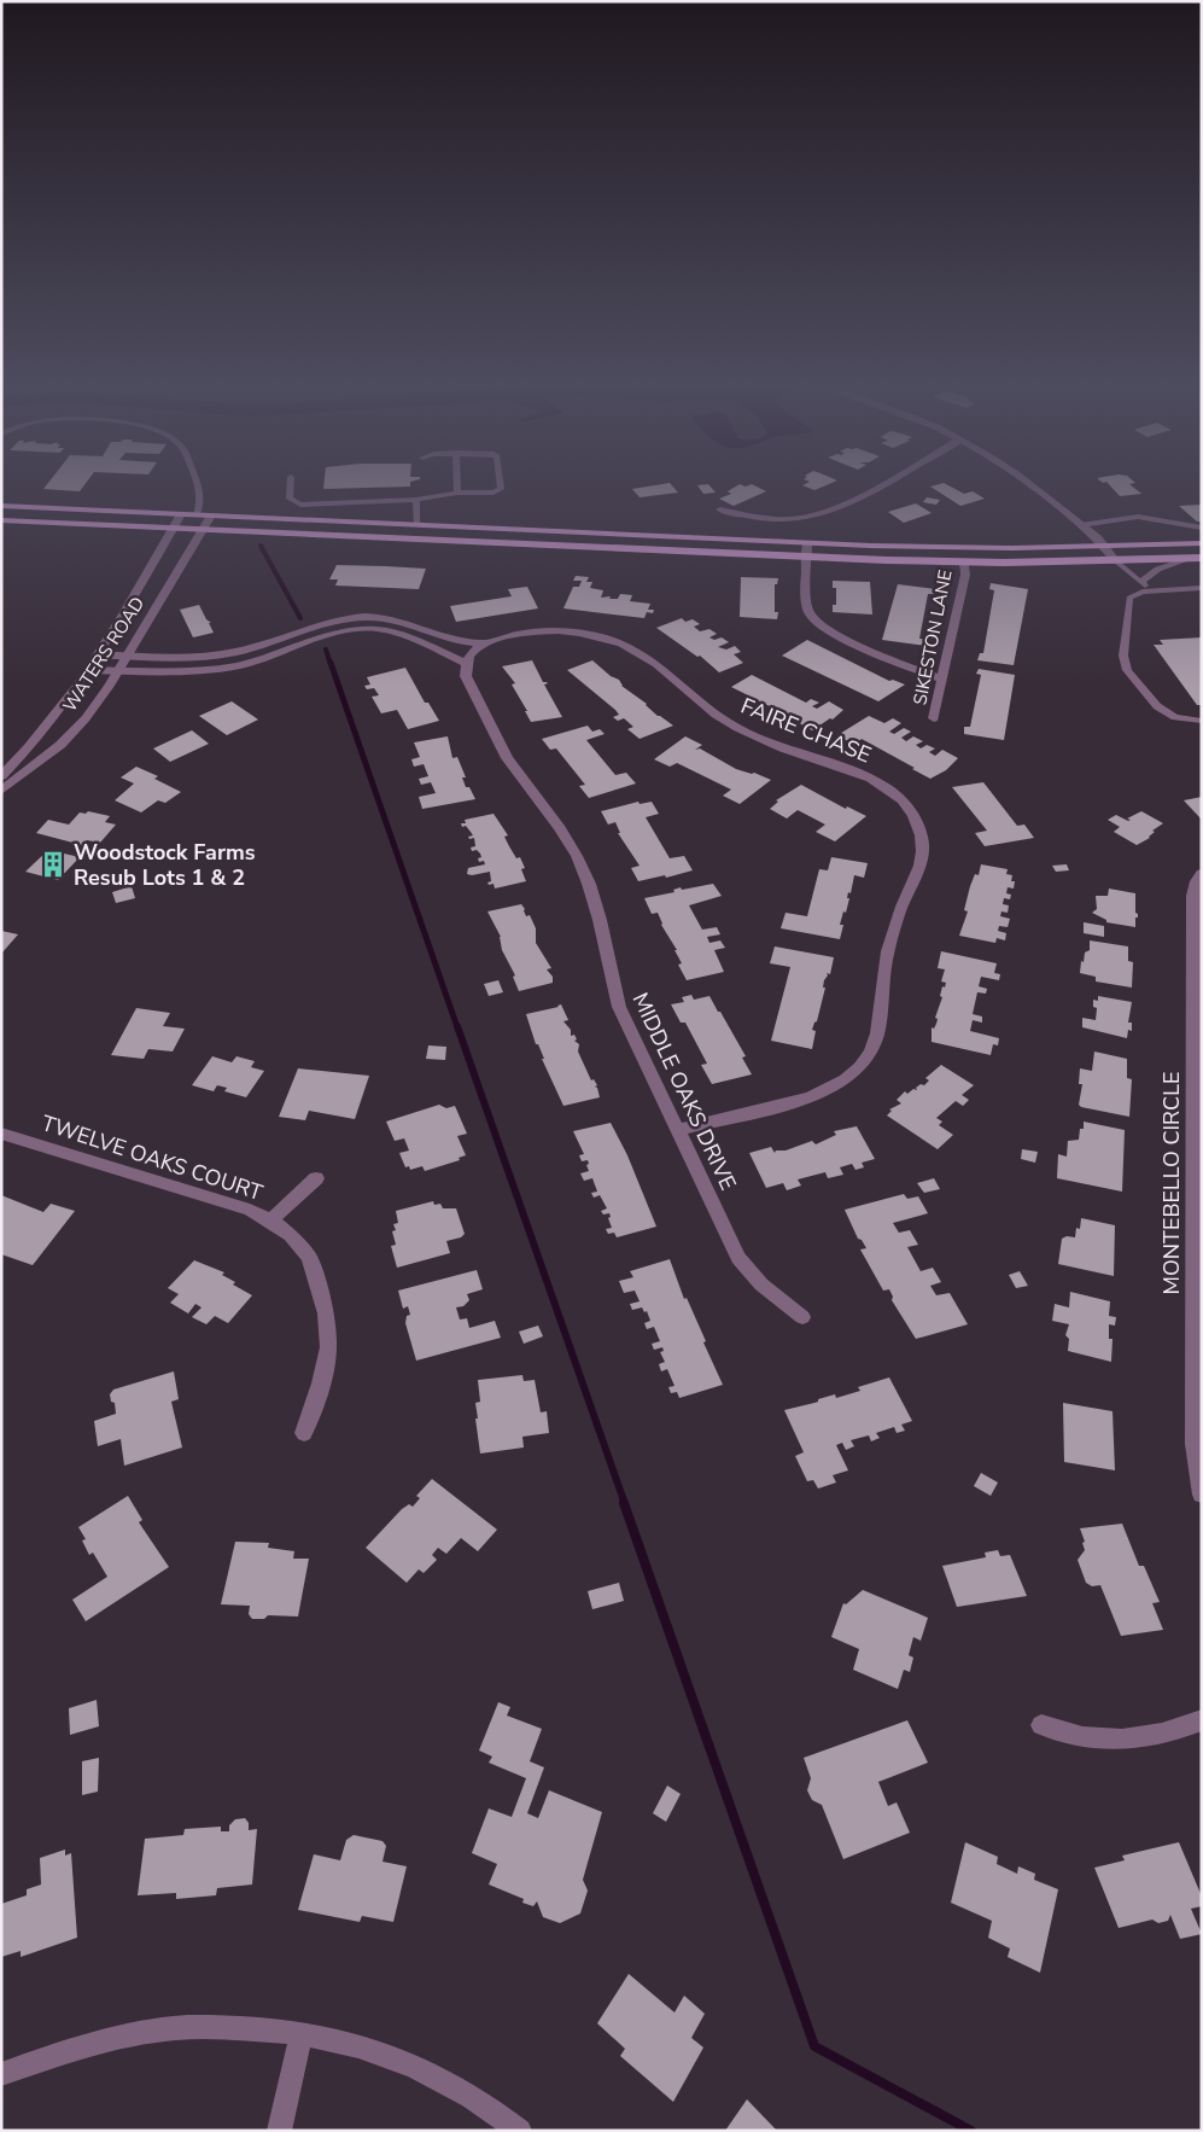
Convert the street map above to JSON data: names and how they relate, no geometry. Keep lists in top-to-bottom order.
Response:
{
  "streets": {
    "street": [
      "SIKESTON LANE",
      "WATERS ROAD",
      "FAIRE CHASE",
      "MIDDLE OAKS DRIVE",
      "TWELVE OAKS COURT",
      "MONTEBELLO CIRCLE"
    ]
  },
  "crossings": [
    ["FAIRE CHASE", "MIDDLE OAKS DRIVE"]
  ],
  "places": {
    "building": ["Woodstock Farms Resub Lots 1 & 2"]
  }
}
